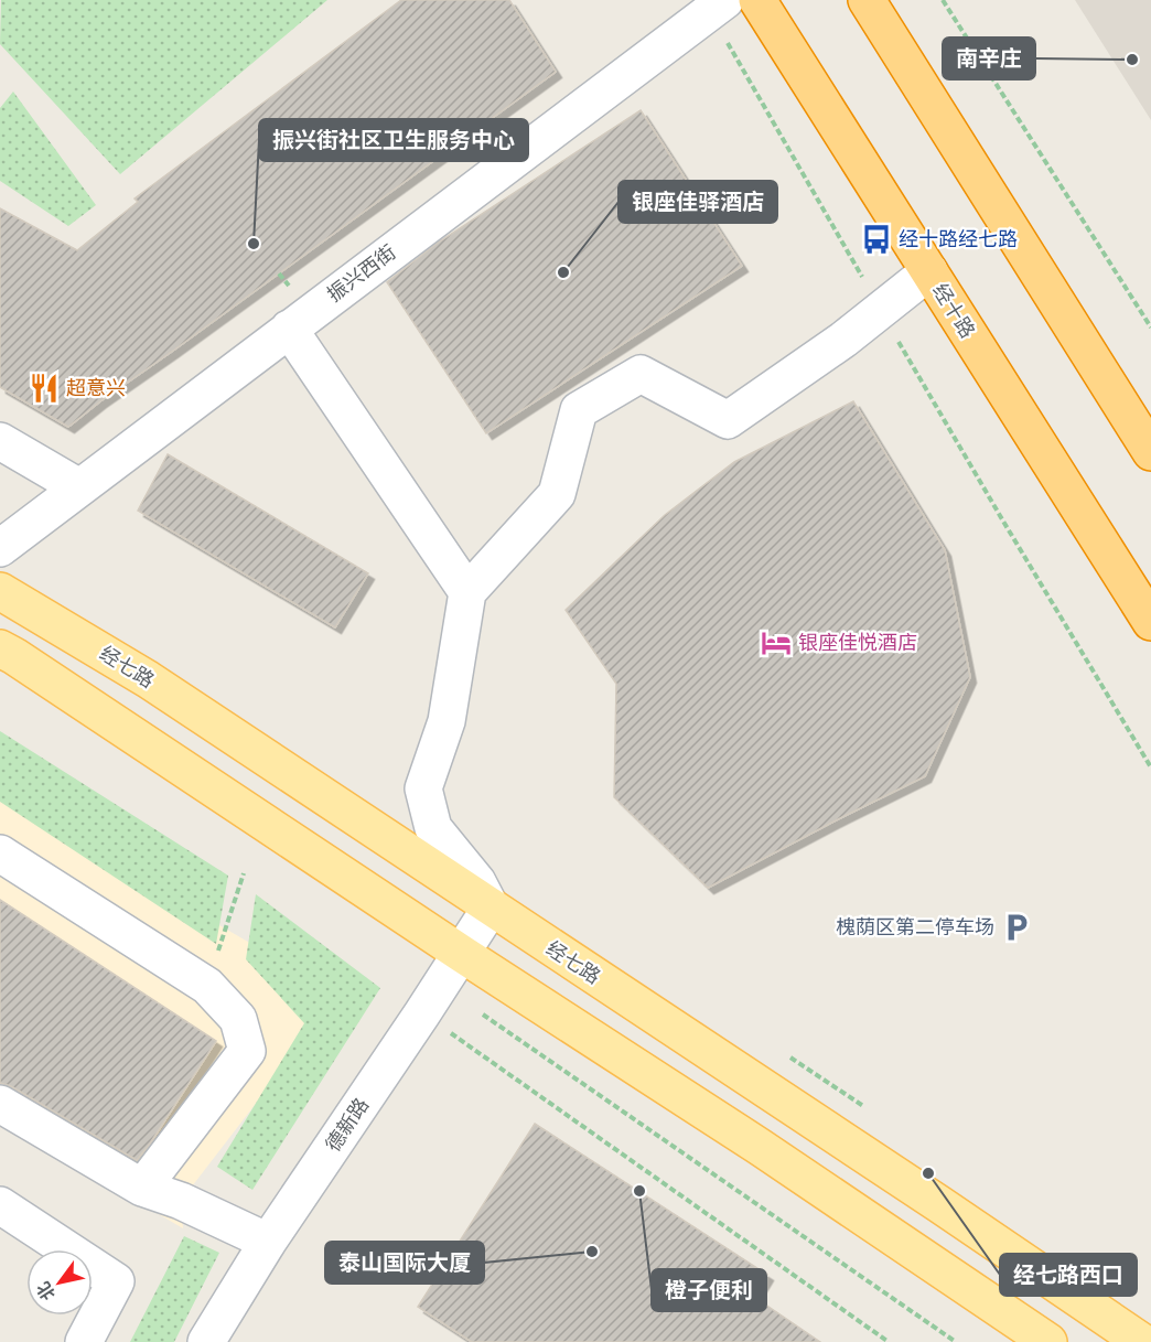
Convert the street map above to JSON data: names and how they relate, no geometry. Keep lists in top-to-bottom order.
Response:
{
  "streets": {
    "highway": ["经十路"],
    "main road": ["经七路"],
    "street": ["振兴西街", "德新路"]
  },
  "crossings": [
    ["经七路", "德新路"]
  ],
  "places": {
    "other": [
      "南辛庄",
      "振兴街社区卫生服务中心",
      "银座佳驿酒店",
      "经七路西口",
      "橙子便利",
      "泰山国际大厦"
    ],
    "bus stop": ["经十路经七路"],
    "restaurant": ["超意兴"],
    "hotel": ["银座佳悦酒店"],
    "parking": ["槐荫区第二停车场"]
  },
  "north": "bottom left"
}
